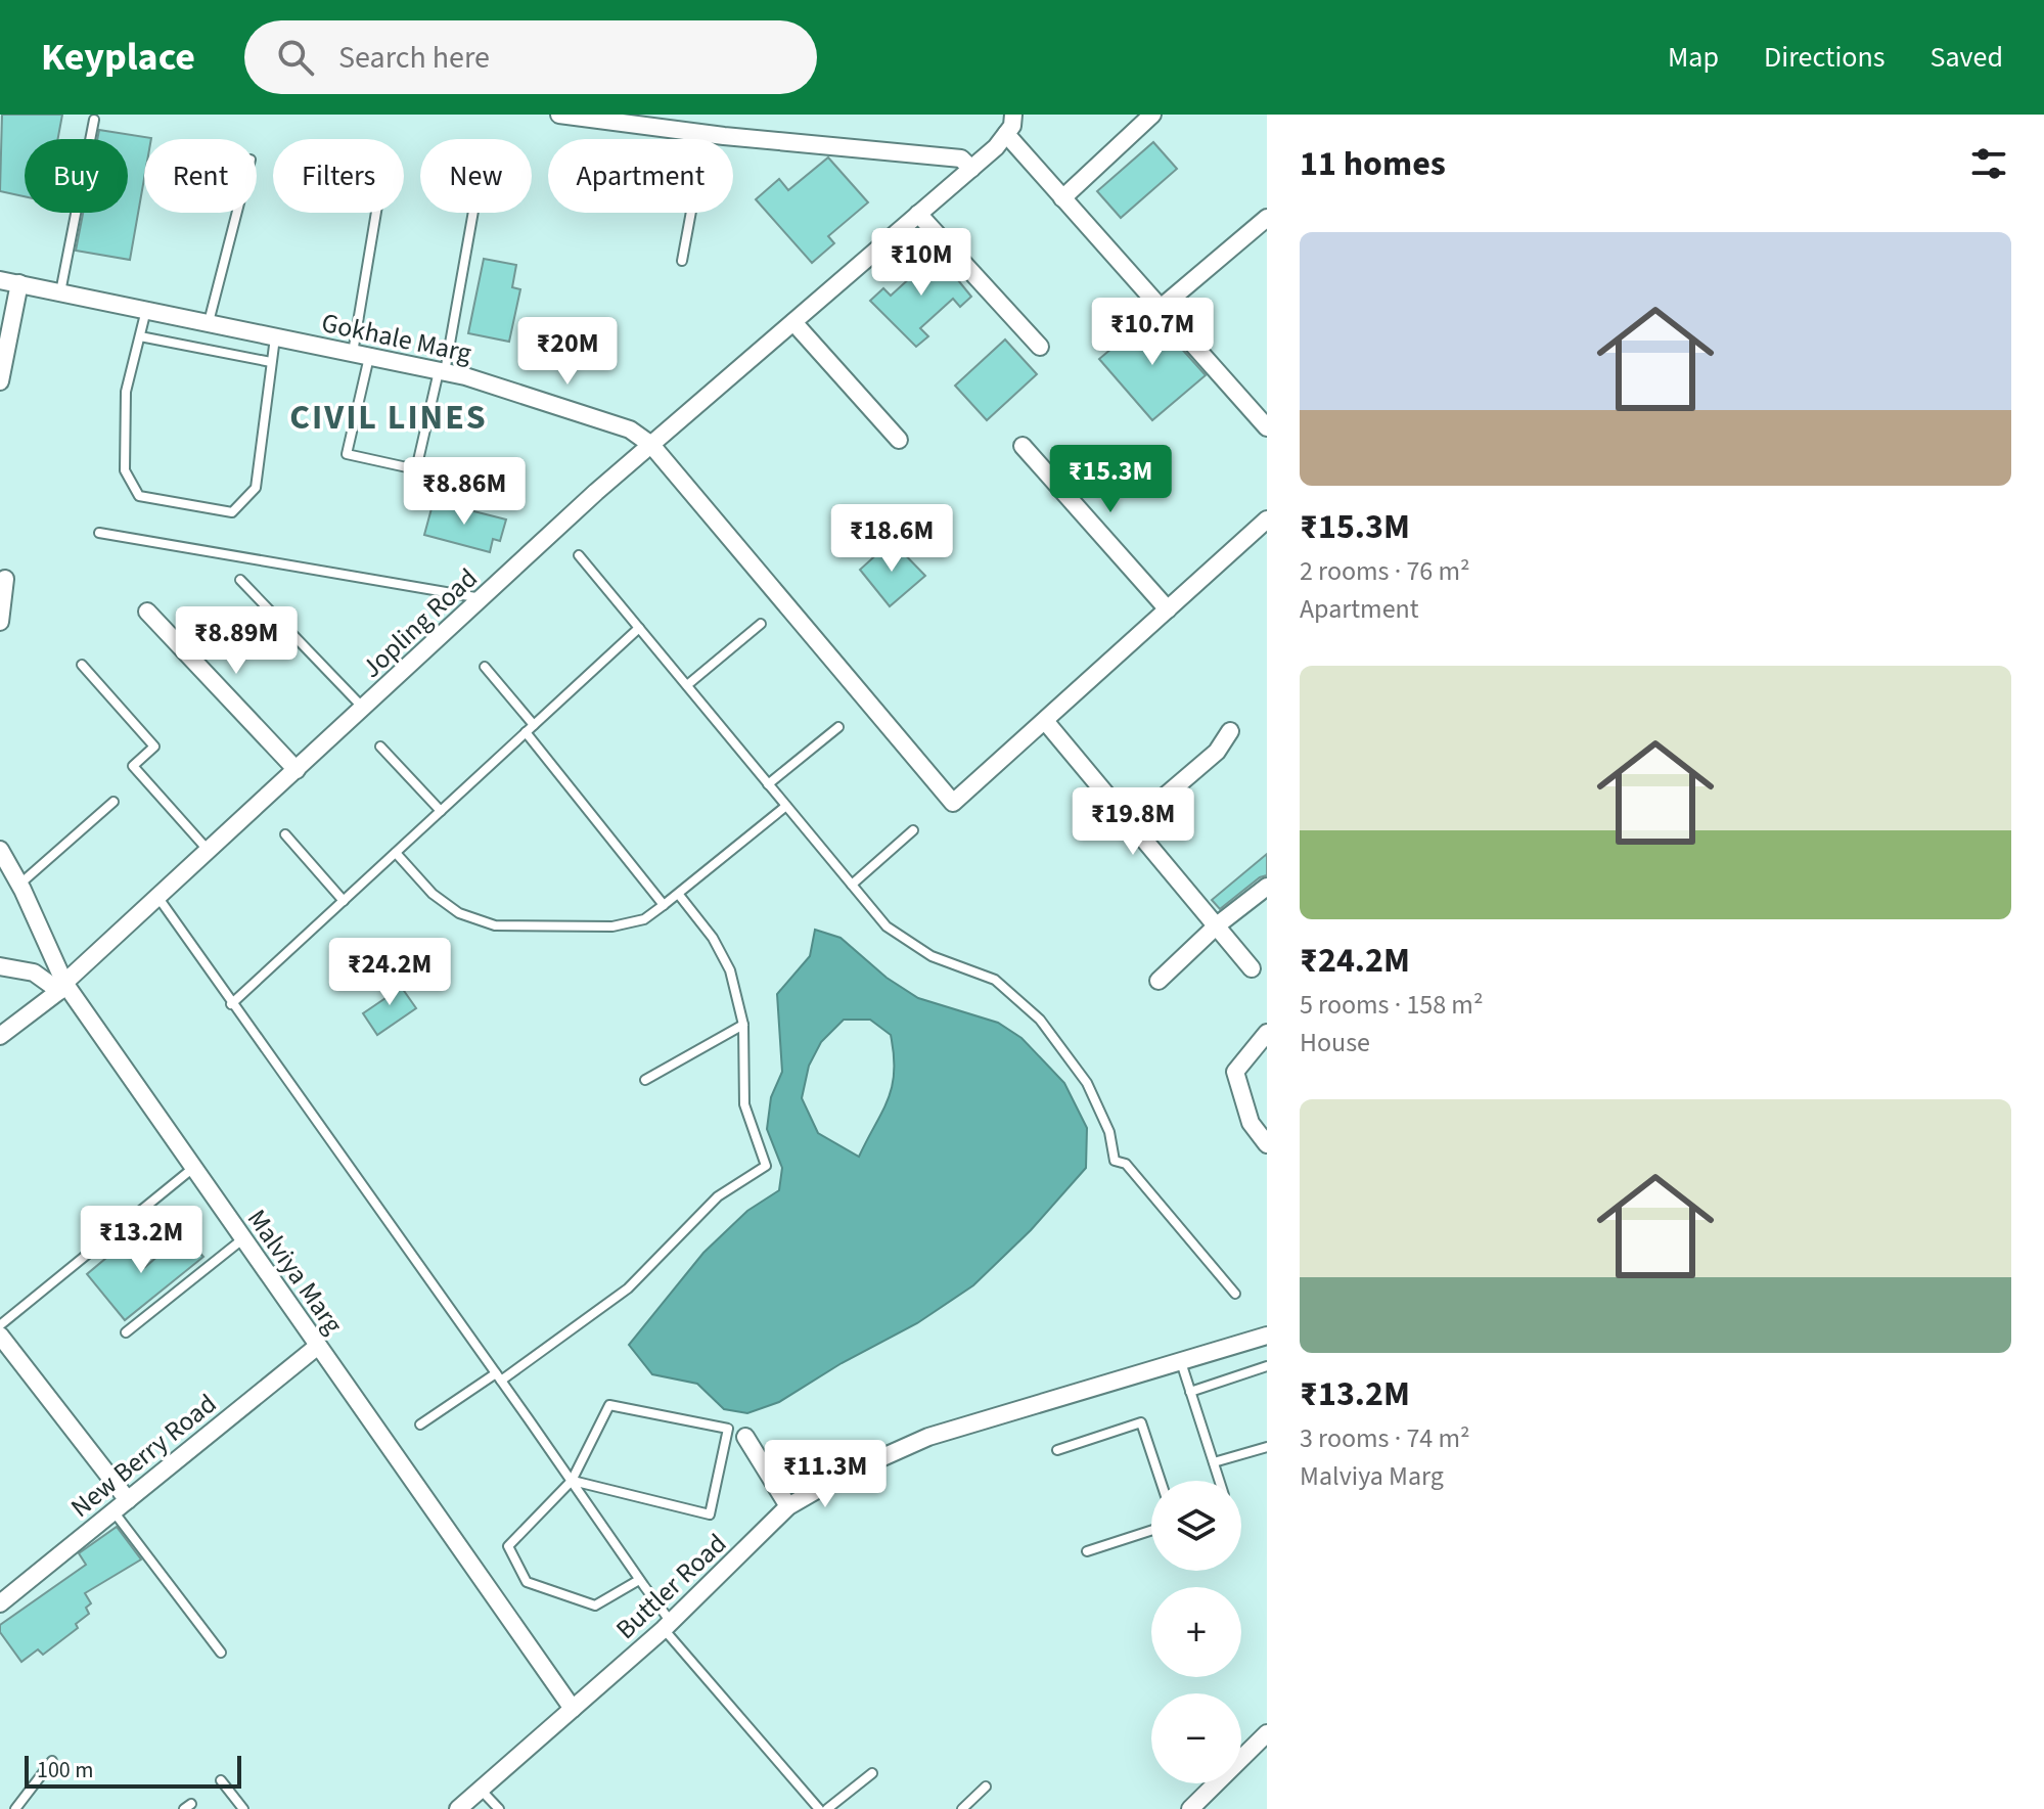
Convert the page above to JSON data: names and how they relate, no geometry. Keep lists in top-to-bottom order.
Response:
{
  "streets": {
    "street": [
      "Gokhale Marg",
      "Jopling Road",
      "Malviya Marg",
      "New Berry Road",
      "Buttler Road"
    ]
  },
  "crossings": [
    ["Gokhale Marg", "Jopling Road"],
    ["Jopling Road", "Malviya Marg"],
    ["Malviya Marg", "New Berry Road"],
    ["Malviya Marg", "Buttler Road"]
  ],
  "districts": ["CIVIL LINES"],
  "scale_bar": "100 m",
  "page": {
    "header": "Keyplace",
    "search": "Search here",
    "nav": ["Map", "Directions", "Saved"],
    "heading": "11 homes",
    "chip": [
      "Buy",
      "Rent",
      "Filters",
      "New",
      "Apartment"
    ],
    "list": [
      {
        "name": "₹15.3M",
        "note": "2 rooms · 76 m² · Apartment"
      },
      {
        "name": "₹24.2M",
        "note": "5 rooms · 158 m² · House"
      },
      {
        "name": "₹13.2M",
        "note": "3 rooms · 74 m² · Malviya Marg"
      }
    ],
    "price": [
      "₹10M",
      "₹10.7M",
      "₹20M",
      "₹15.3M",
      "₹8.86M",
      "₹18.6M",
      "₹8.89M",
      "₹19.8M",
      "₹24.2M",
      "₹13.2M",
      "₹11.3M"
    ],
    "map_buttons": ["+", "−"],
    "scale": "100 m"
  }
}
